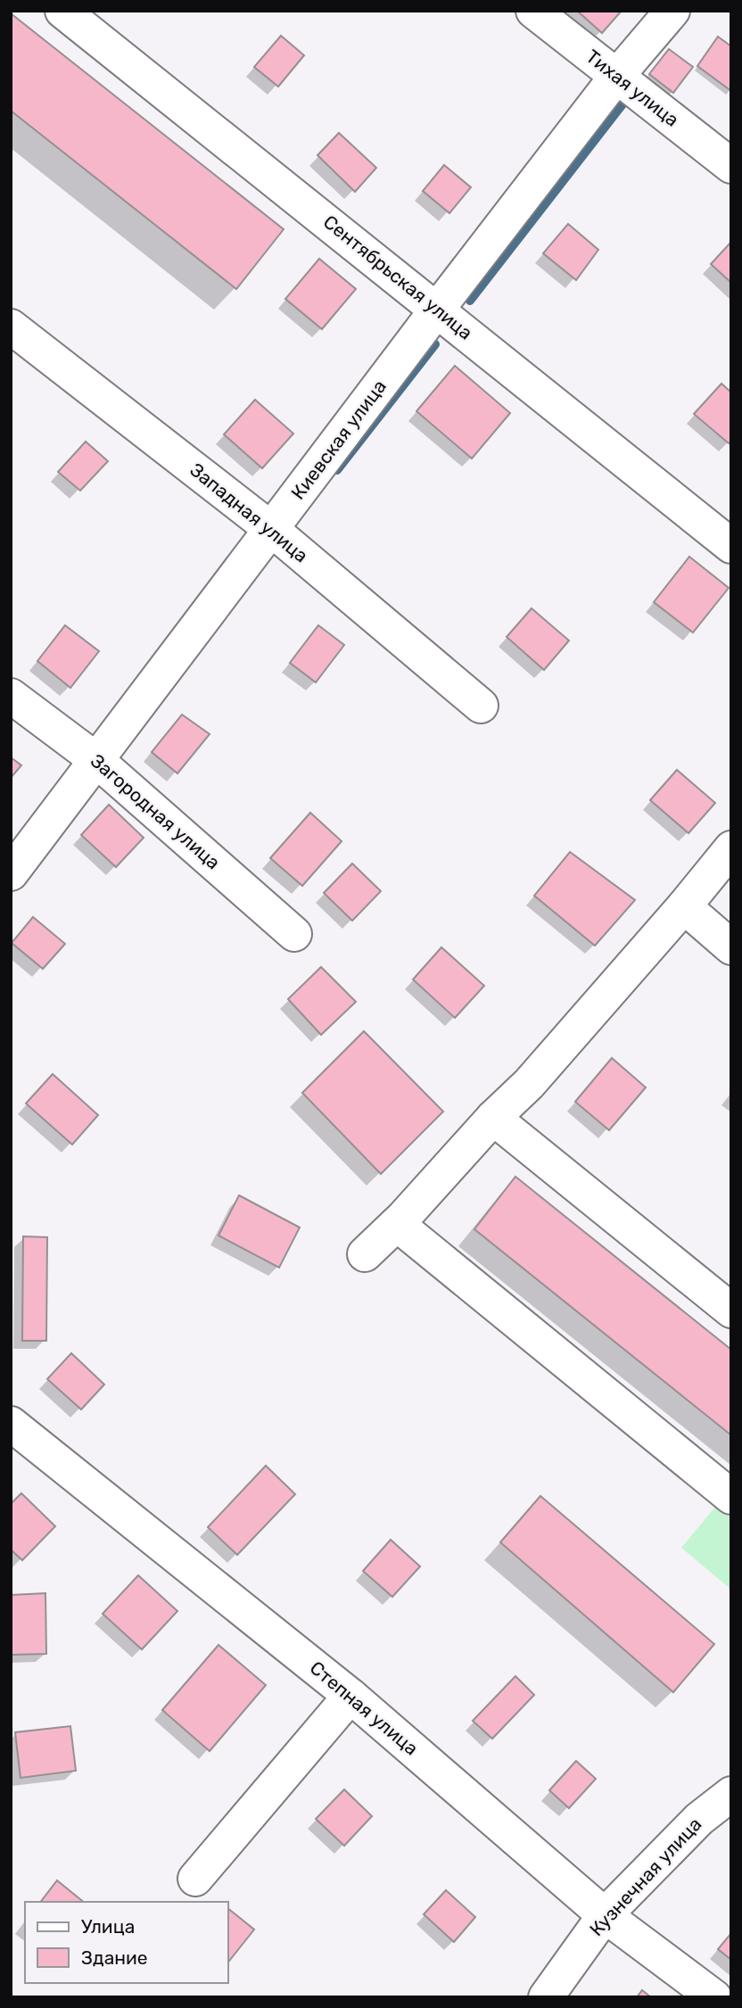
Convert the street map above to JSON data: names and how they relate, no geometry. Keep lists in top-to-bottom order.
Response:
{
  "streets": {
    "street": [
      "Тихая улица",
      "Сентябрьская улица",
      "Киевская улица",
      "Западная улица",
      "Загородная улица",
      "Степная улица",
      "Кузнечная улица"
    ]
  },
  "crossings": [
    ["Тихая улица", "Киевская улица"],
    ["Сентябрьская улица", "Киевская улица"],
    ["Киевская улица", "Западная улица"],
    ["Киевская улица", "Загородная улица"],
    ["Степная улица", "Кузнечная улица"]
  ],
  "legend": ["Улица", "Здание"]
}
